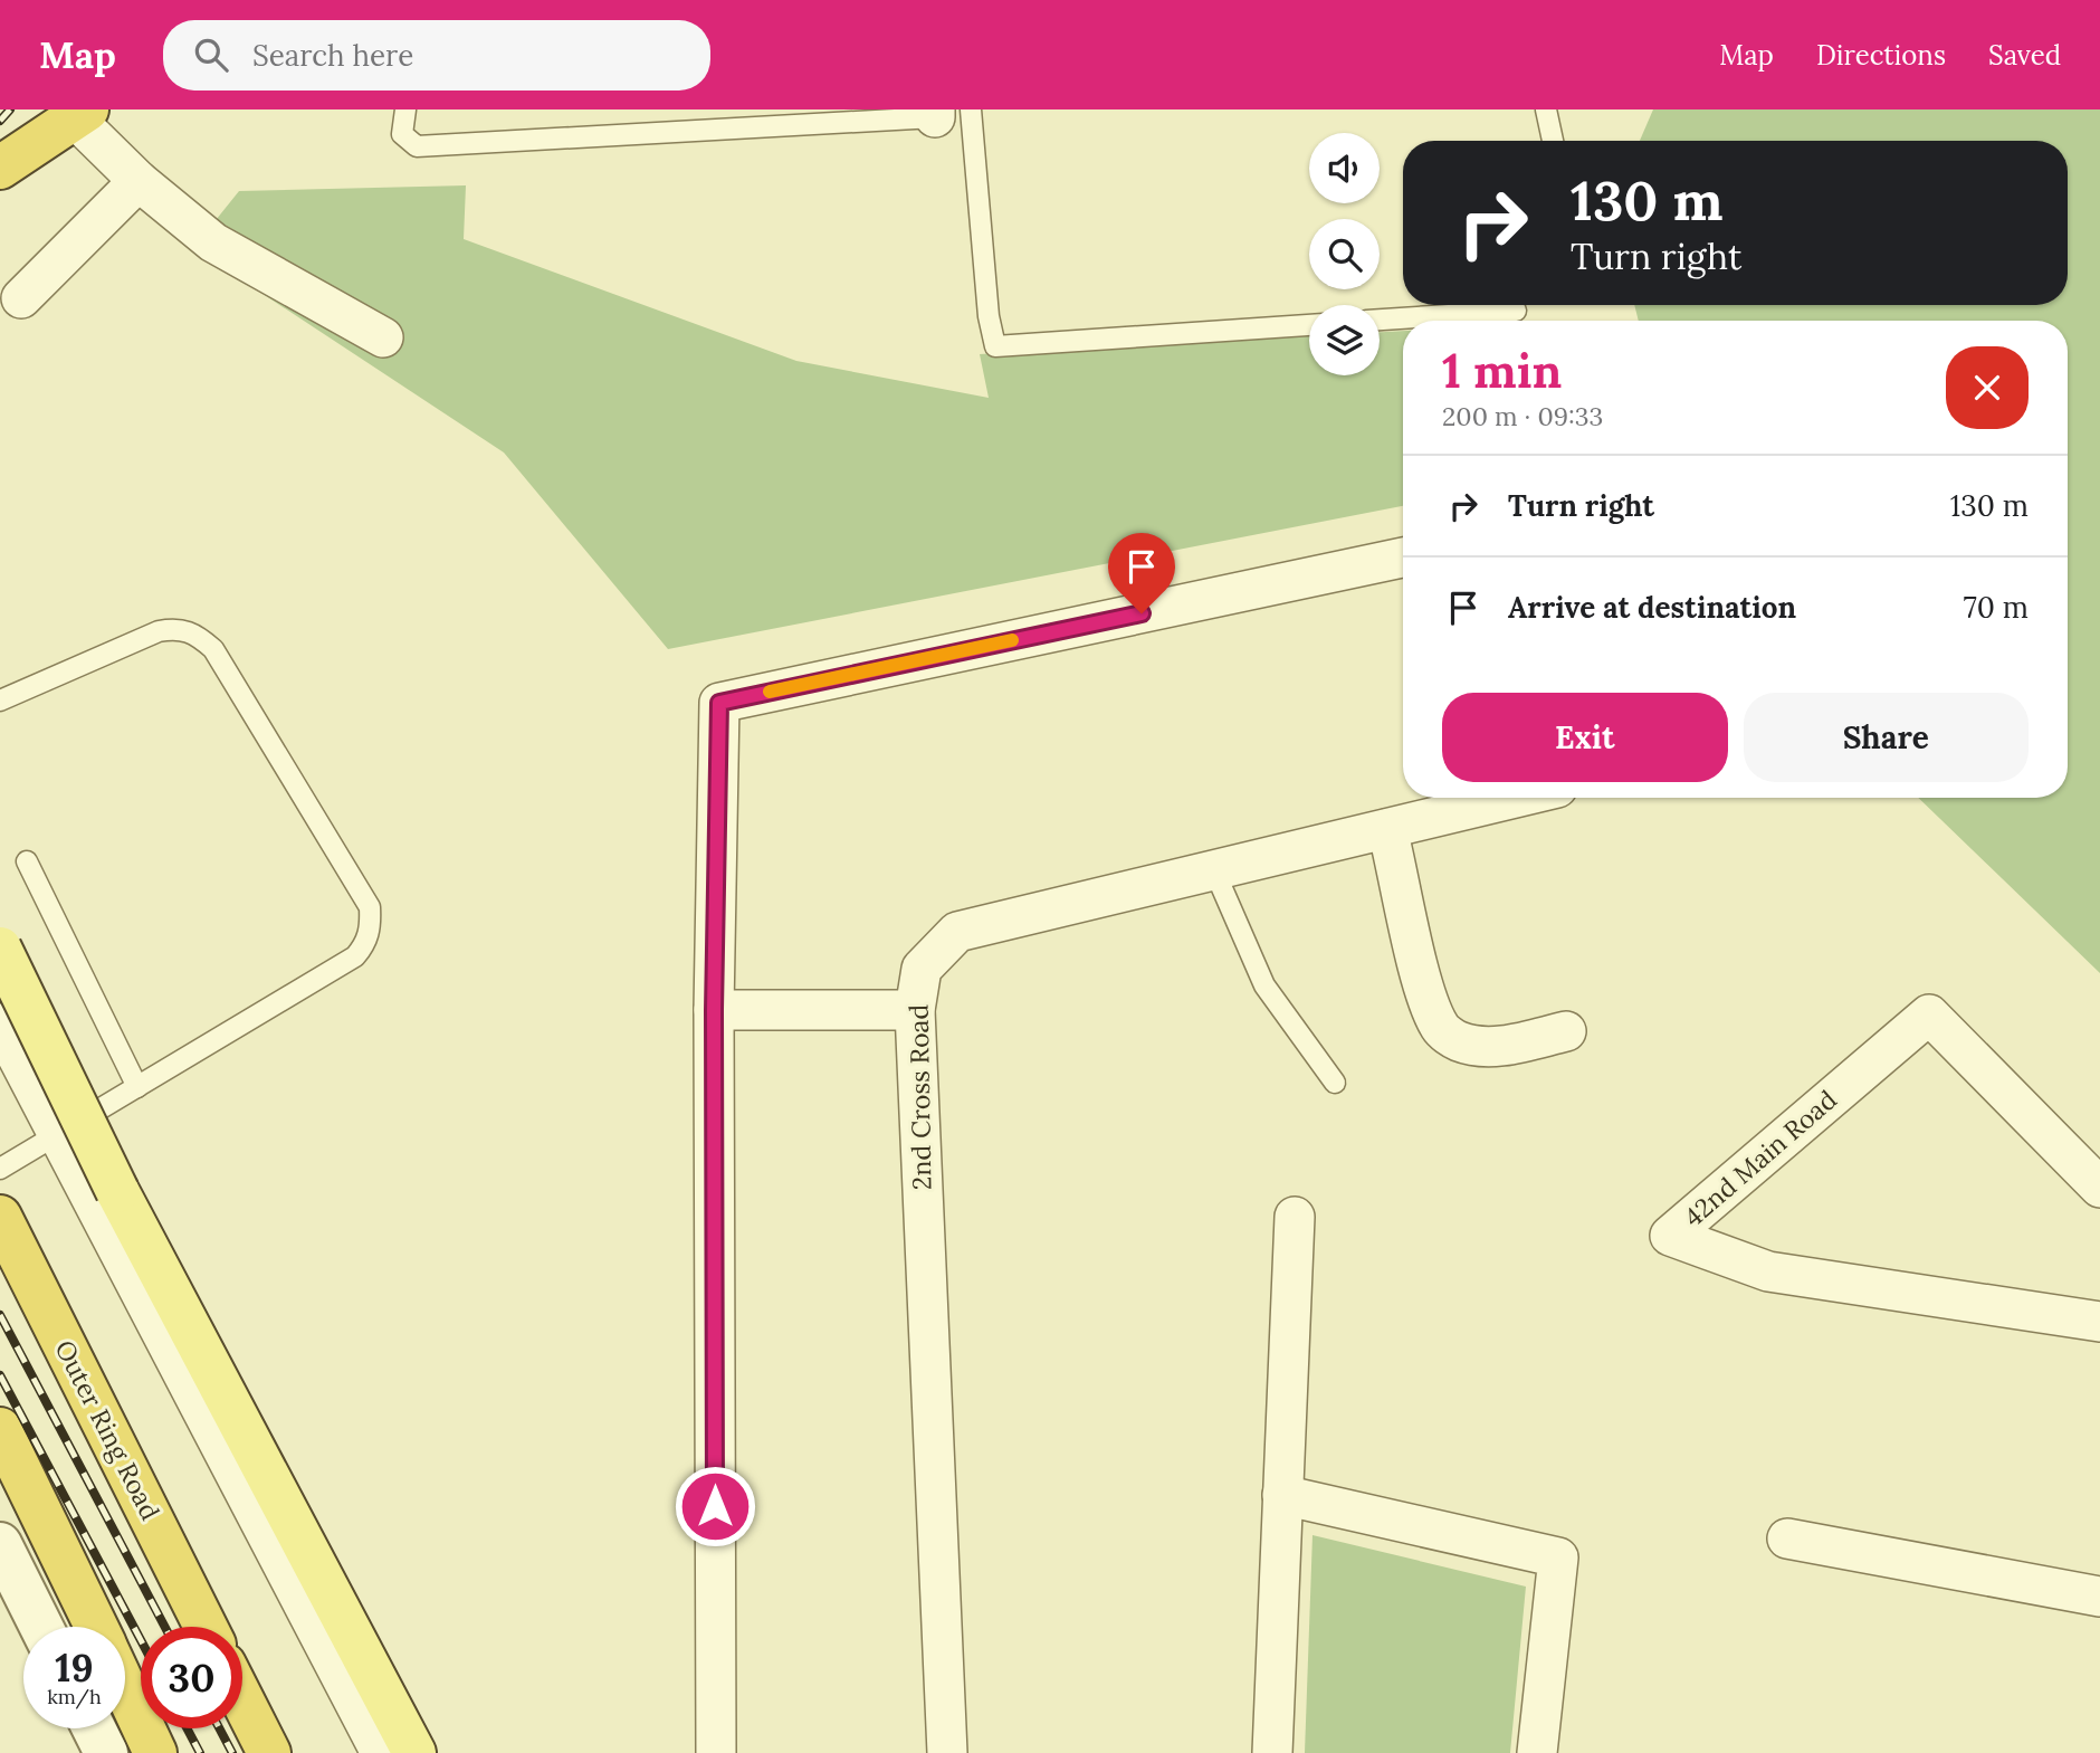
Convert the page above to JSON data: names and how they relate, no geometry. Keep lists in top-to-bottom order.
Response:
{
  "streets": {
    "highway": ["Outer Ring Road"],
    "street": ["2nd Cross Road", "42nd Main Road"]
  },
  "page": {
    "header": "Map",
    "search": "Search here",
    "nav": ["Map", "Directions", "Saved"],
    "turn": ["130 m", "Turn right"],
    "heading": ["1 min", "200 m · 09:33"],
    "list": [
      {
        "name": "Turn right",
        "value": "130 m"
      },
      {
        "name": "Arrive at destination",
        "value": "70 m"
      }
    ],
    "buttons": ["Exit", "Share"],
    "speed": "19 km/h",
    "limit": "30"
  }
}
